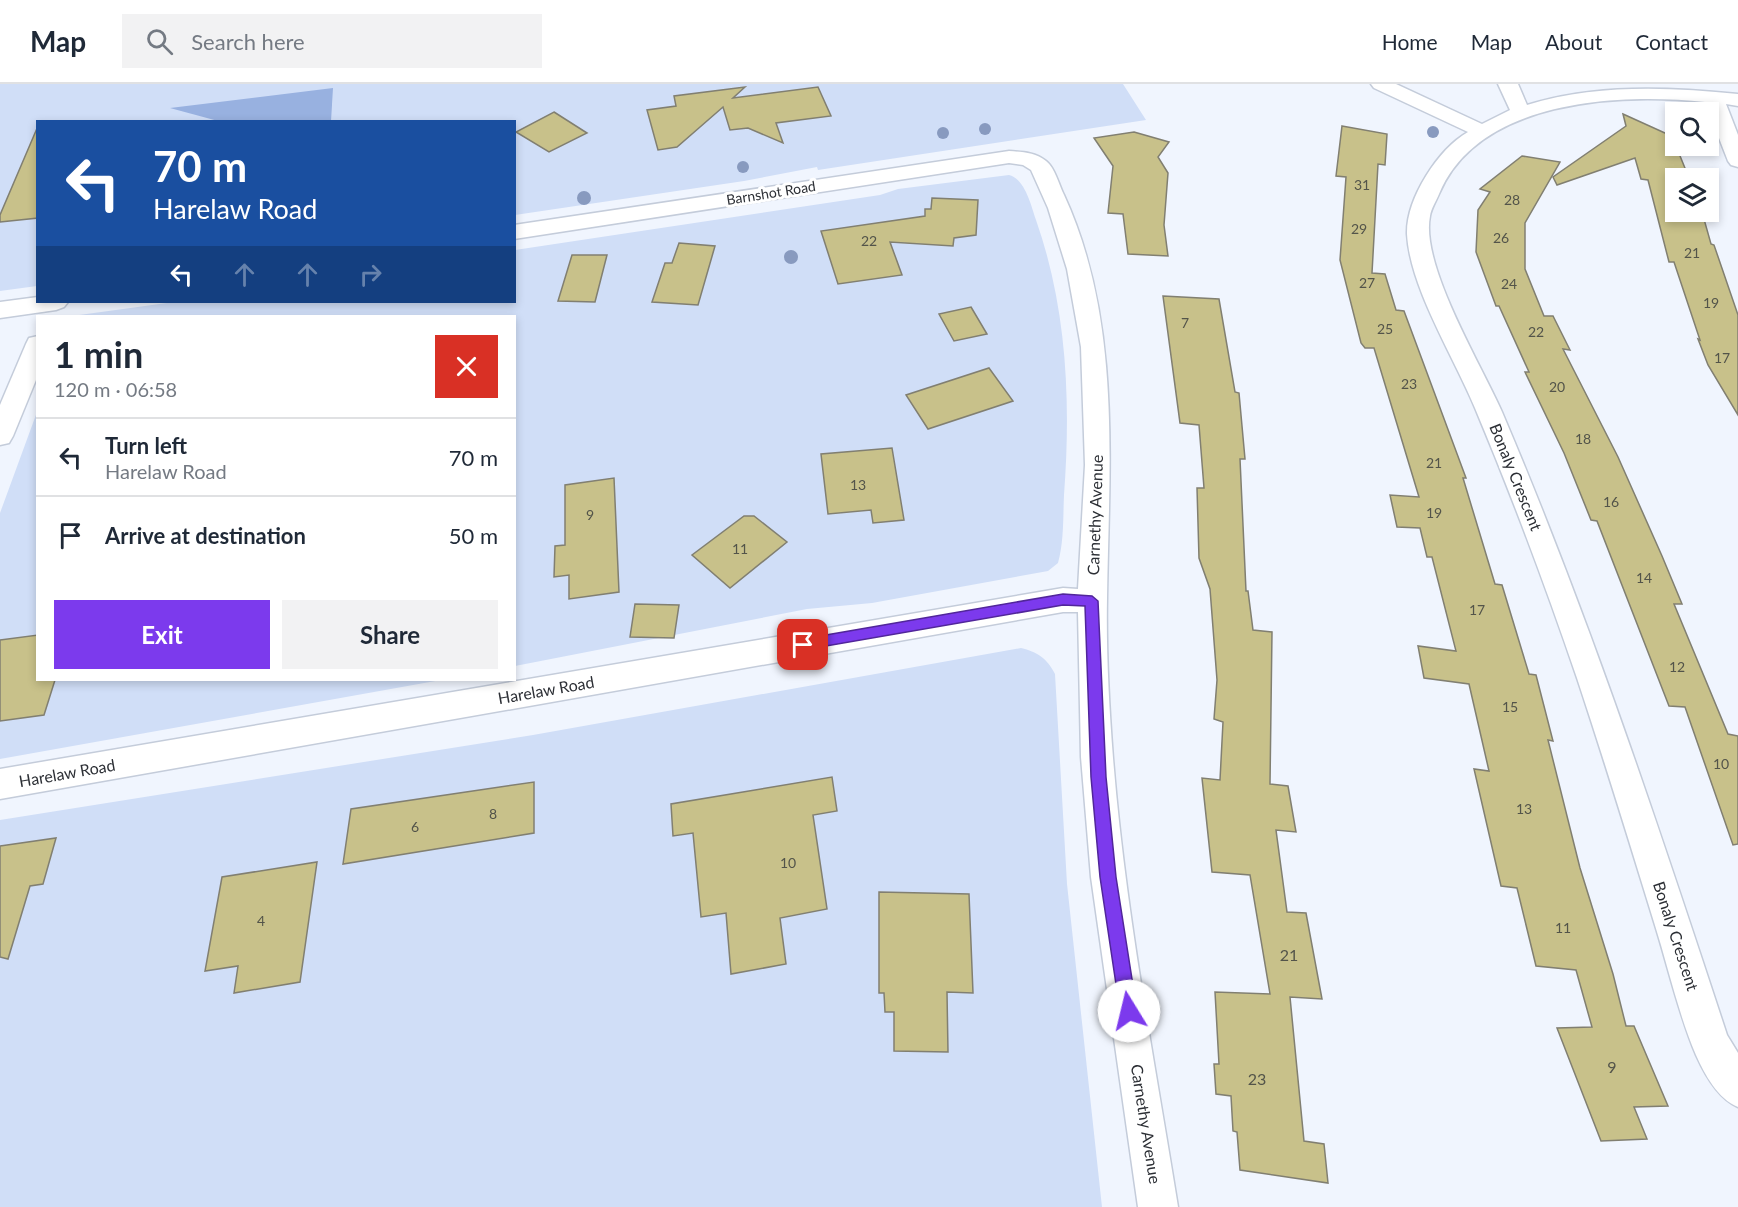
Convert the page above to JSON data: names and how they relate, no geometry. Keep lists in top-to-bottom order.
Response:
{
  "streets": {
    "street": [
      "Barnshot Road",
      "Bonaly Crescent",
      "Carnethy Avenue",
      "Harelaw Road"
    ]
  },
  "crossings": [
    ["Barnshot Road", "Carnethy Avenue"],
    ["Carnethy Avenue", "Harelaw Road"]
  ],
  "house_numbers": [
    "31",
    "28",
    "29",
    "26",
    "22",
    "21",
    "27",
    "24",
    "19",
    "7",
    "25",
    "22",
    "17",
    "23",
    "20",
    "18",
    "21",
    "13",
    "16",
    "19",
    "9",
    "11",
    "14",
    "17",
    "12",
    "15",
    "10",
    "13",
    "8",
    "6",
    "10",
    "4",
    "11",
    "21",
    "9",
    "23"
  ],
  "page": {
    "header": "Map",
    "search": "Search here",
    "nav": [
      "Home",
      "Map",
      "About",
      "Contact"
    ],
    "turn": ["70 m", "Harelaw Road"],
    "heading": ["1 min", "120 m · 06:58"],
    "list": [
      {
        "name": "Turn left",
        "note": "Harelaw Road",
        "value": "70 m"
      },
      {
        "name": "Arrive at destination",
        "value": "50 m"
      }
    ],
    "buttons": ["Exit", "Share"]
  }
}
